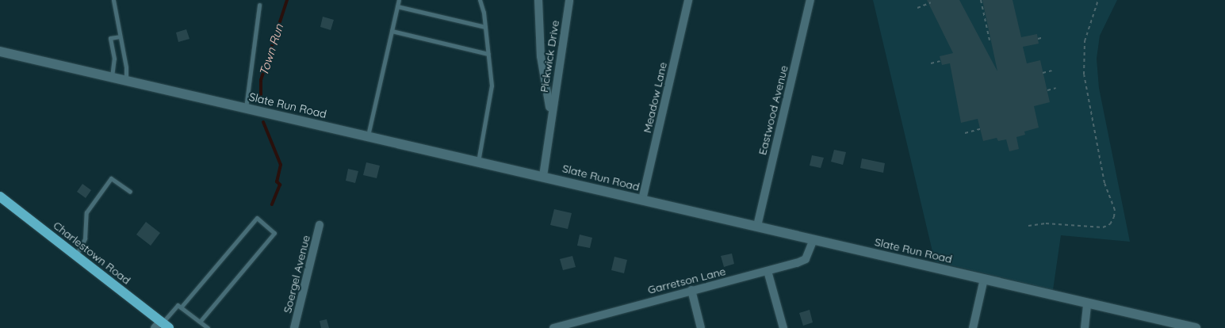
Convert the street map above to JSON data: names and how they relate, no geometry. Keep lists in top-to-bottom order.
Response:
{
  "streets": {
    "main road": ["Charlestown Road"],
    "street": [
      "Pickwick Drive",
      "Meadow Lane",
      "Slate Run Road",
      "Eastwood Avenue",
      "Soergel Avenue",
      "Garretson Lane"
    ]
  },
  "crossings": [
    ["Pickwick Drive", "Slate Run Road"],
    ["Meadow Lane", "Slate Run Road"],
    ["Slate Run Road", "Eastwood Avenue"],
    ["Slate Run Road", "Garretson Lane"]
  ],
  "water": ["Town Run"]
}
